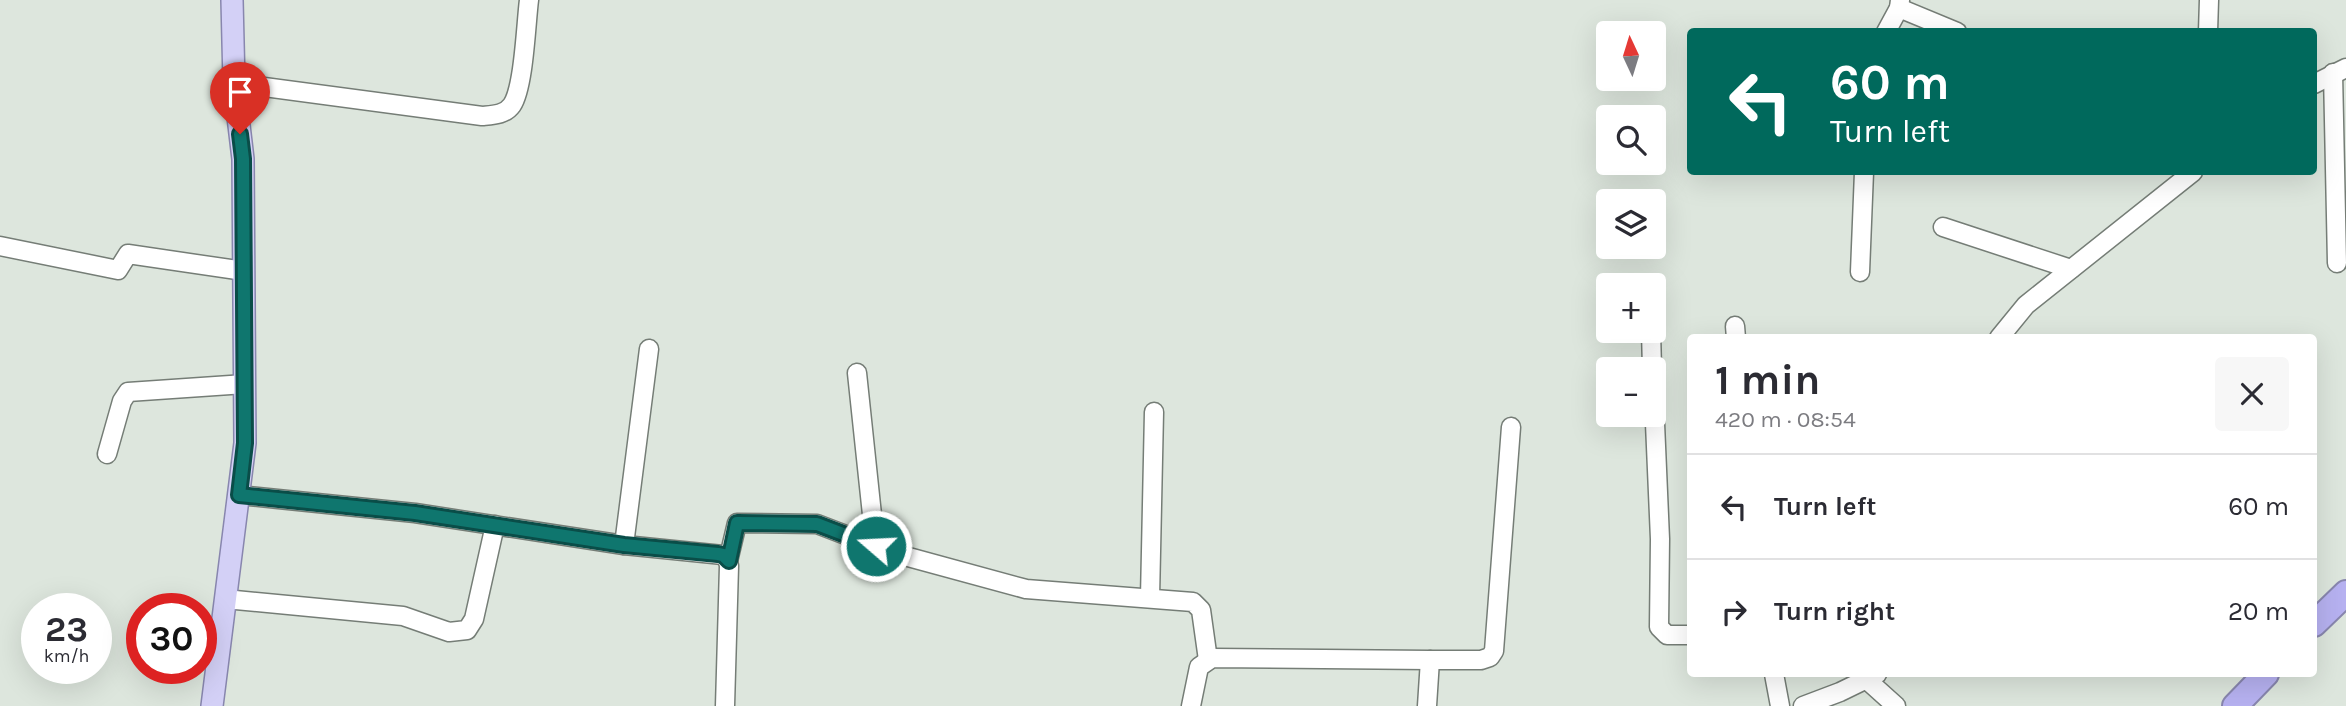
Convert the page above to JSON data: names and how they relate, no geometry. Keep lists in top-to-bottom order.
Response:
{
  "north": "top",
  "page": {
    "map_buttons": ["+", "−"],
    "turn": ["60 m", "Turn left"],
    "heading": ["1 min", "420 m · 08:54"],
    "list": [
      {
        "name": "Turn left",
        "value": "60 m"
      },
      {
        "name": "Turn right",
        "value": "20 m"
      }
    ],
    "speed": "23 km/h",
    "limit": "30"
  }
}
